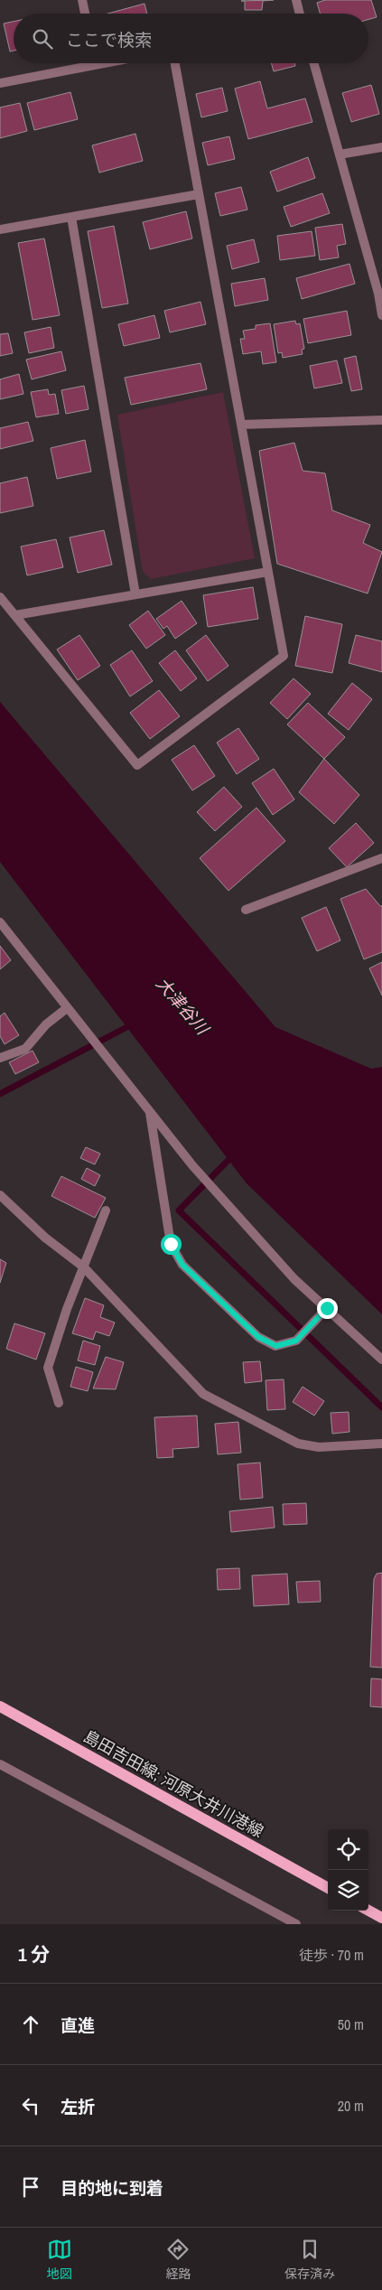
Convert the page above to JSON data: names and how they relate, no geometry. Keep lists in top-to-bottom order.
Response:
{
  "streets": {
    "main road": ["島田吉田線; 河原大井川港線"]
  },
  "water": ["大津谷川"],
  "page": {
    "search": "ここで検索",
    "heading": ["1 分", "徒歩 · 70 m"],
    "list": [
      ["直進", "50 m"],
      ["左折", "20 m"],
      "目的地に到着"
    ],
    "nav": ["地図", "経路", "保存済み"]
  }
}
